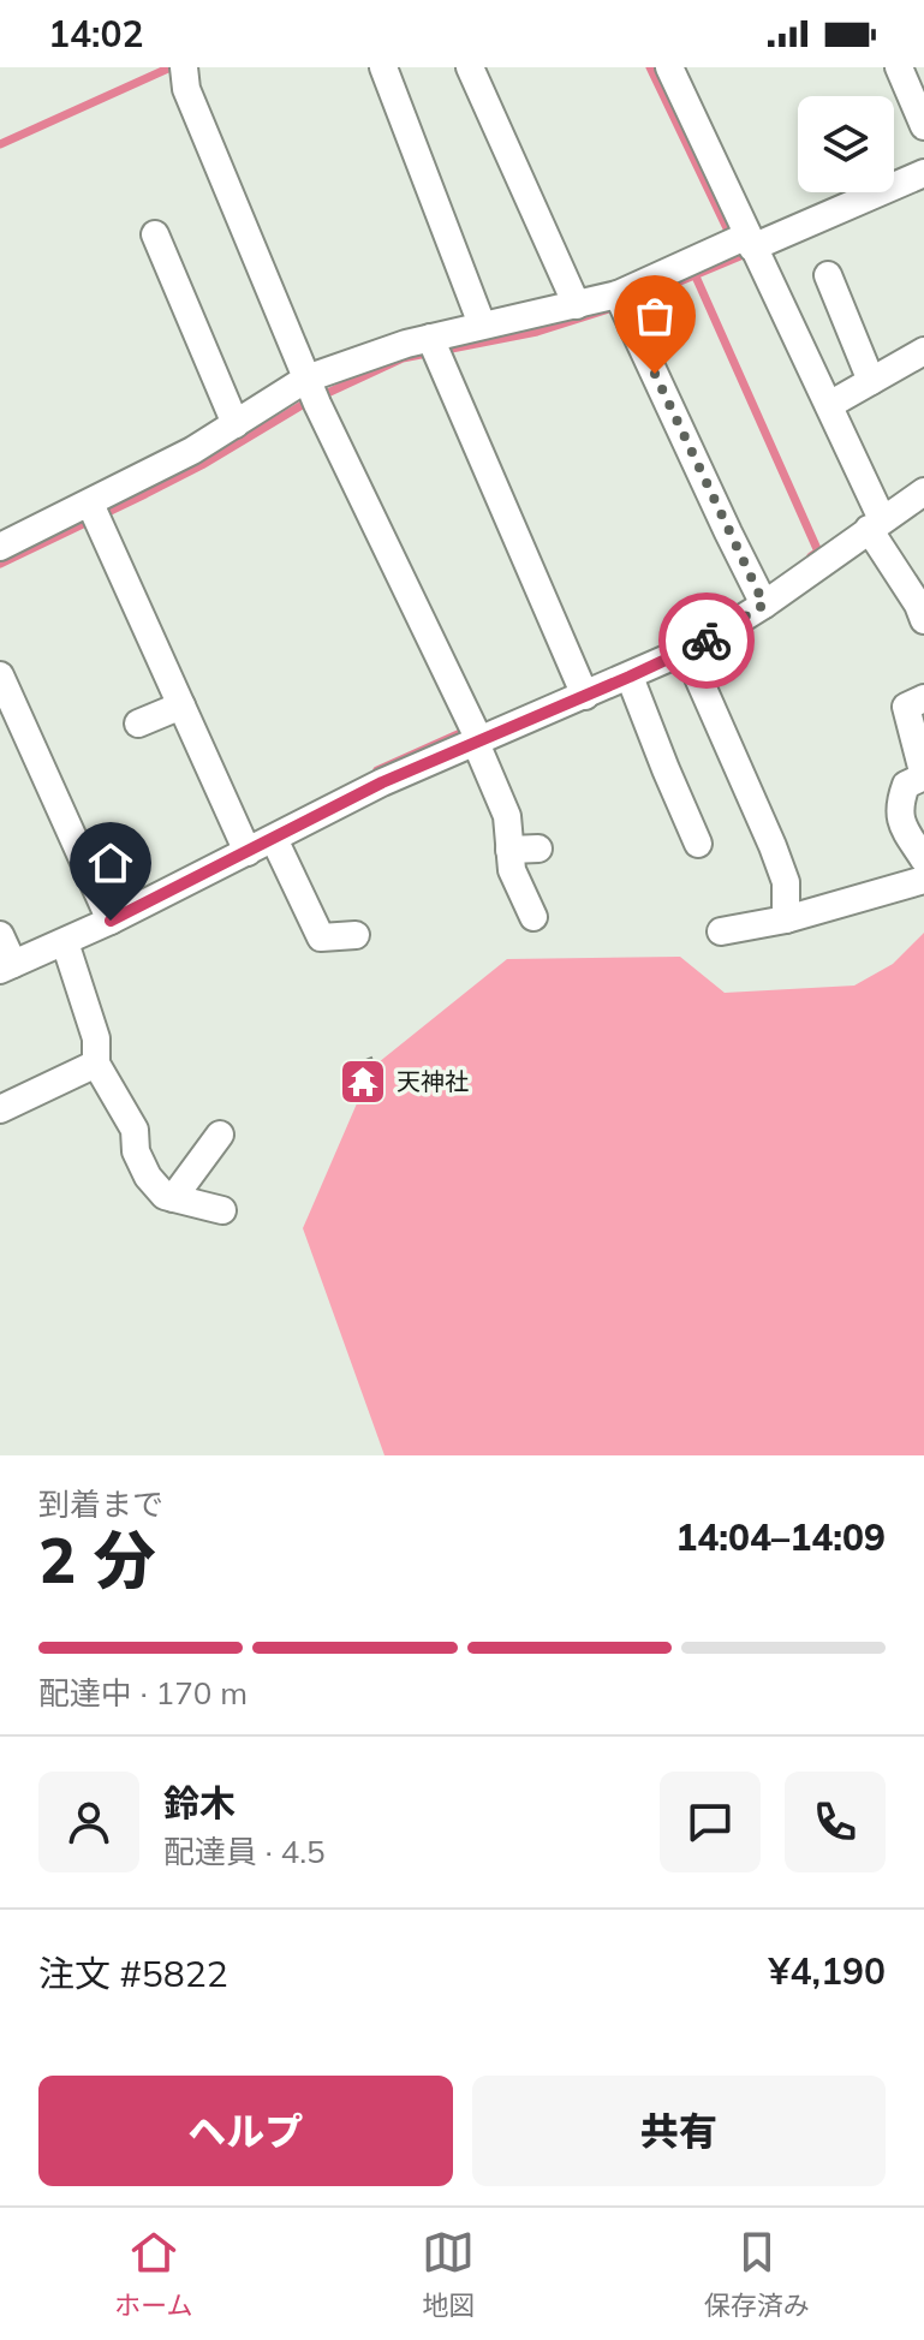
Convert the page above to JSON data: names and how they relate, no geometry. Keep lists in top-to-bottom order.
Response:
{
  "places": {
    "temple": ["天神社"]
  },
  "page": {
    "status": "14:02",
    "heading": ["2 分", "到着まで", "14:04–14:09"],
    "panel": [
      "鈴木",
      "配達員 · 4.5",
      "注文 #5822",
      "¥4,190"
    ],
    "bar": "配達中 · 170 m",
    "buttons": ["ヘルプ", "共有"],
    "tabs": ["ホーム", "地図", "保存済み"]
  }
}
